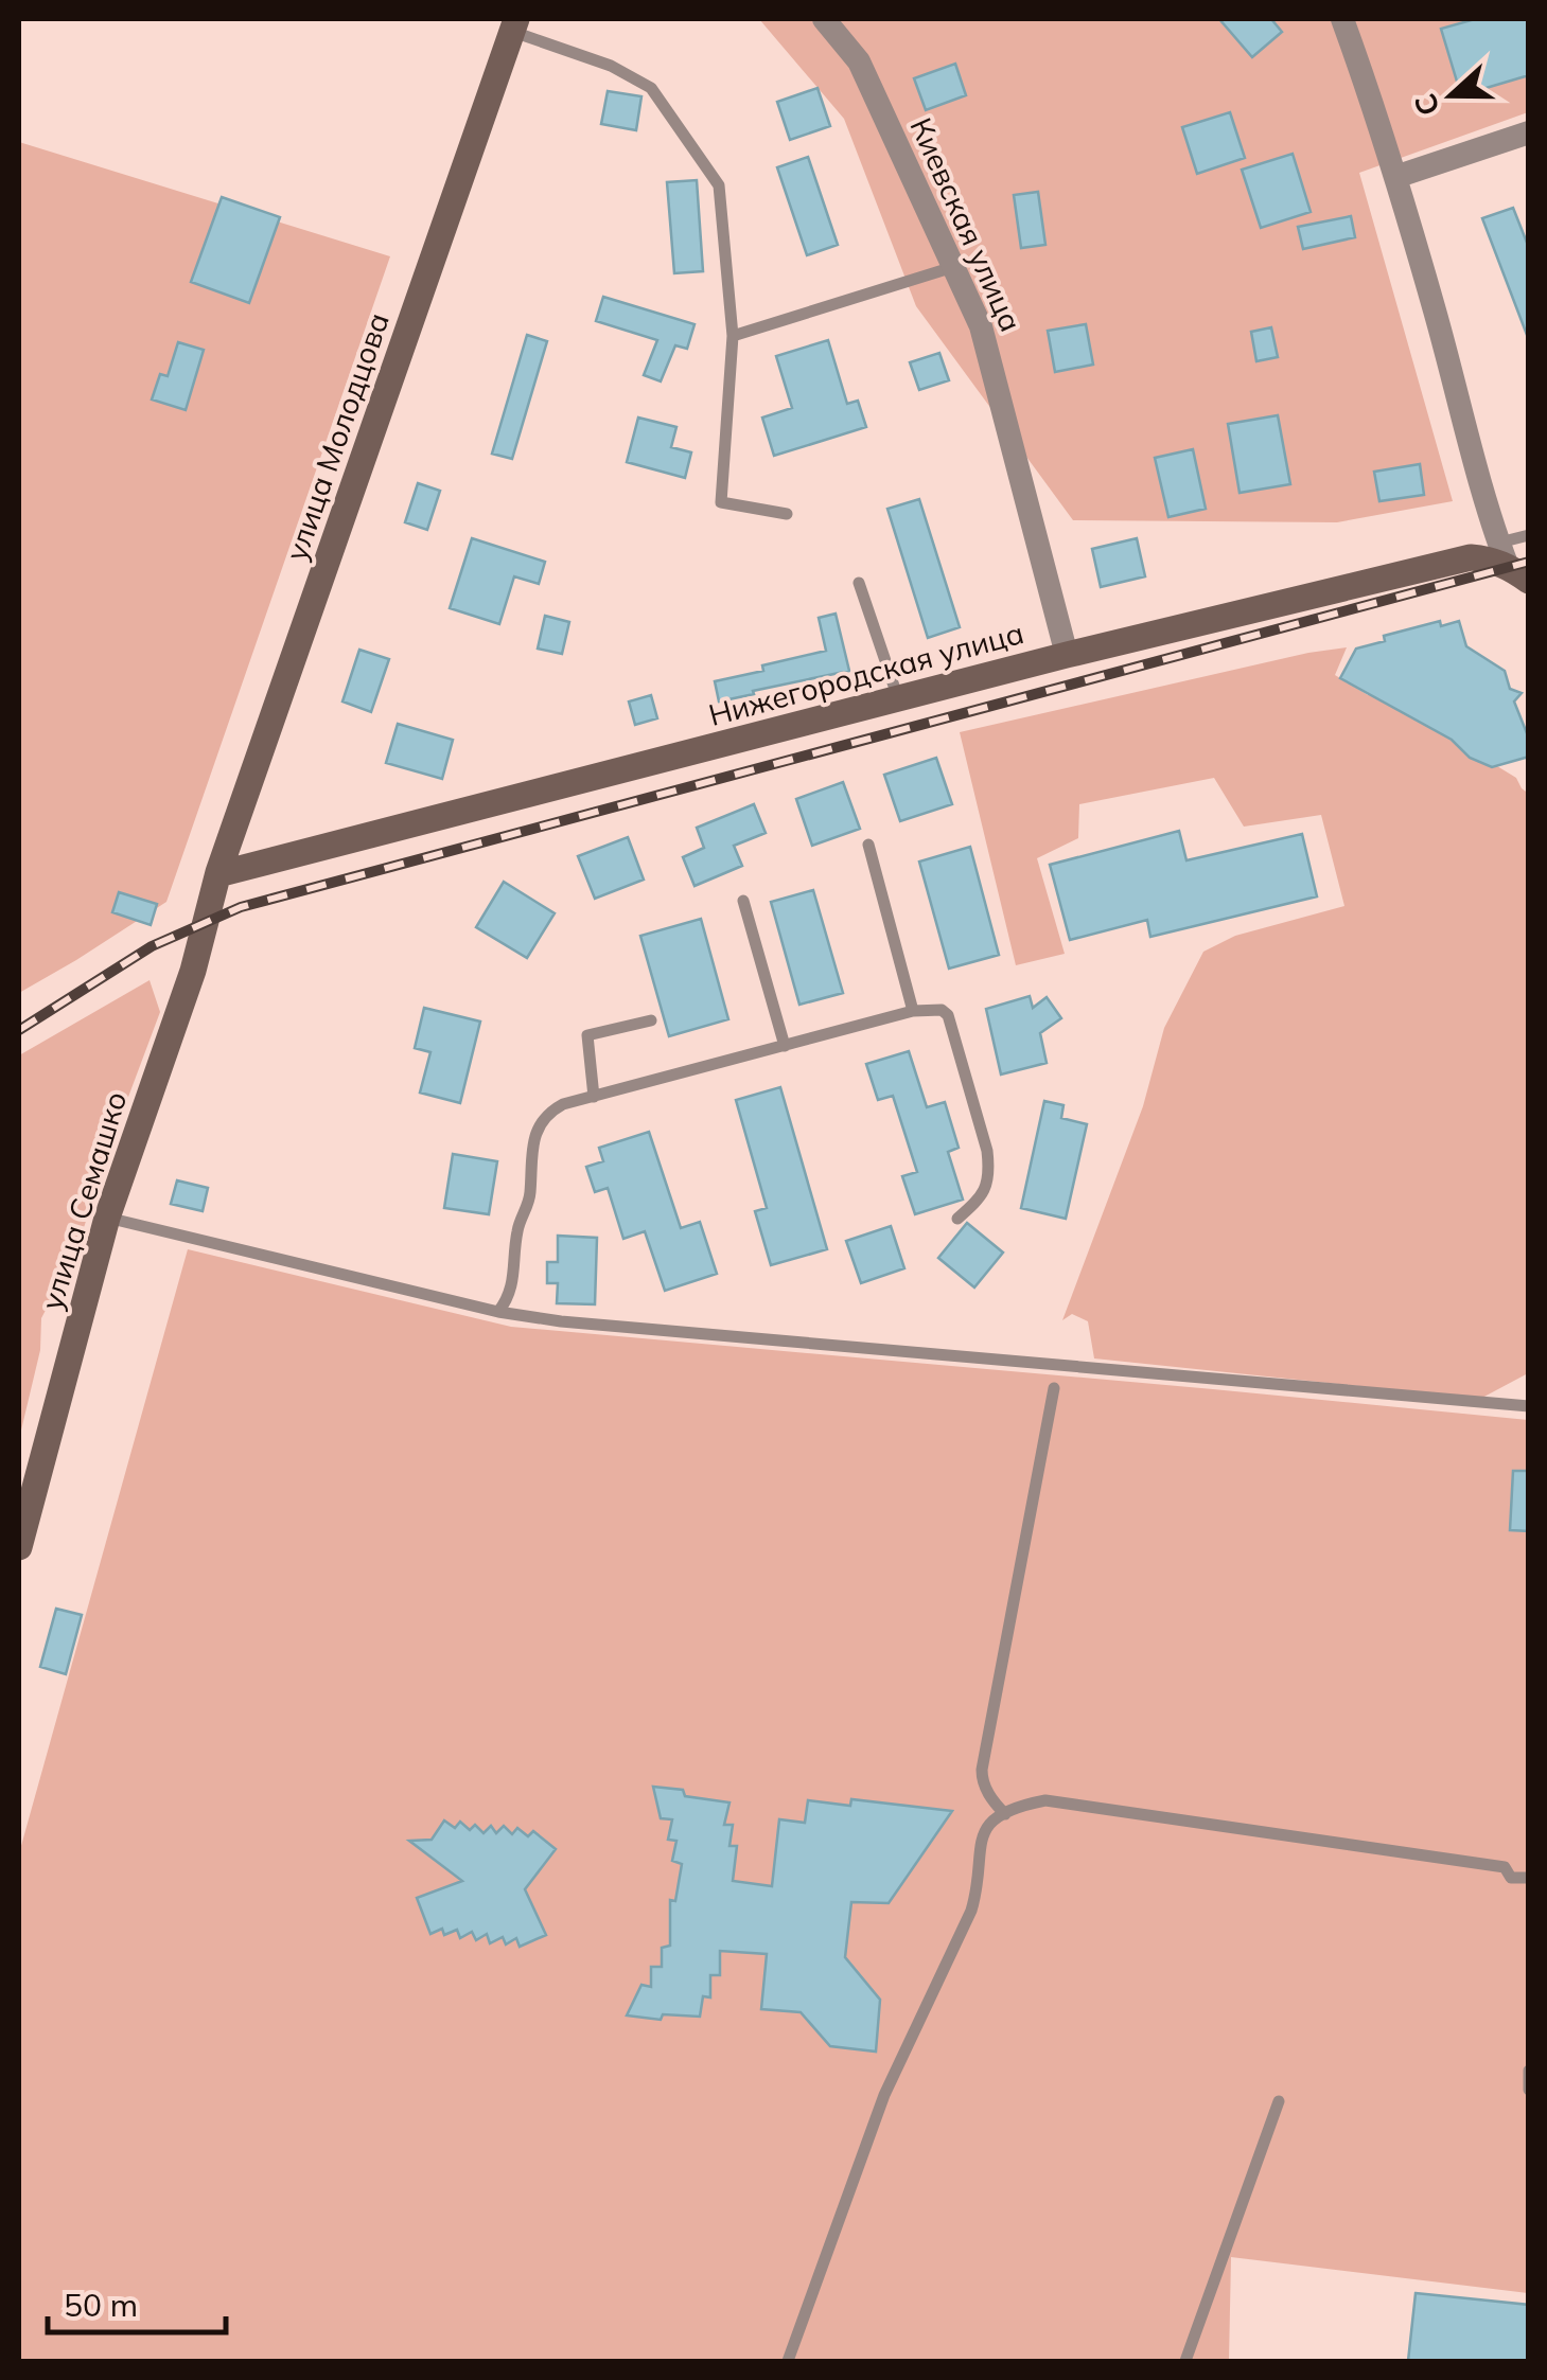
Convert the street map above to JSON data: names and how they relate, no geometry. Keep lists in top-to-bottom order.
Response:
{
  "streets": {
    "street": [
      "Киевская улица",
      "улица Молодцова",
      "Нижегородская улица",
      "улица Семашко"
    ]
  },
  "crossings": [
    ["Киевская улица", "Нижегородская улица"],
    ["улица Молодцова", "Нижегородская улица"],
    ["улица Молодцова", "улица Семашко"],
    ["Нижегородская улица", "улица Семашко"]
  ],
  "scale_bar": "50 m",
  "north": "left"
}
